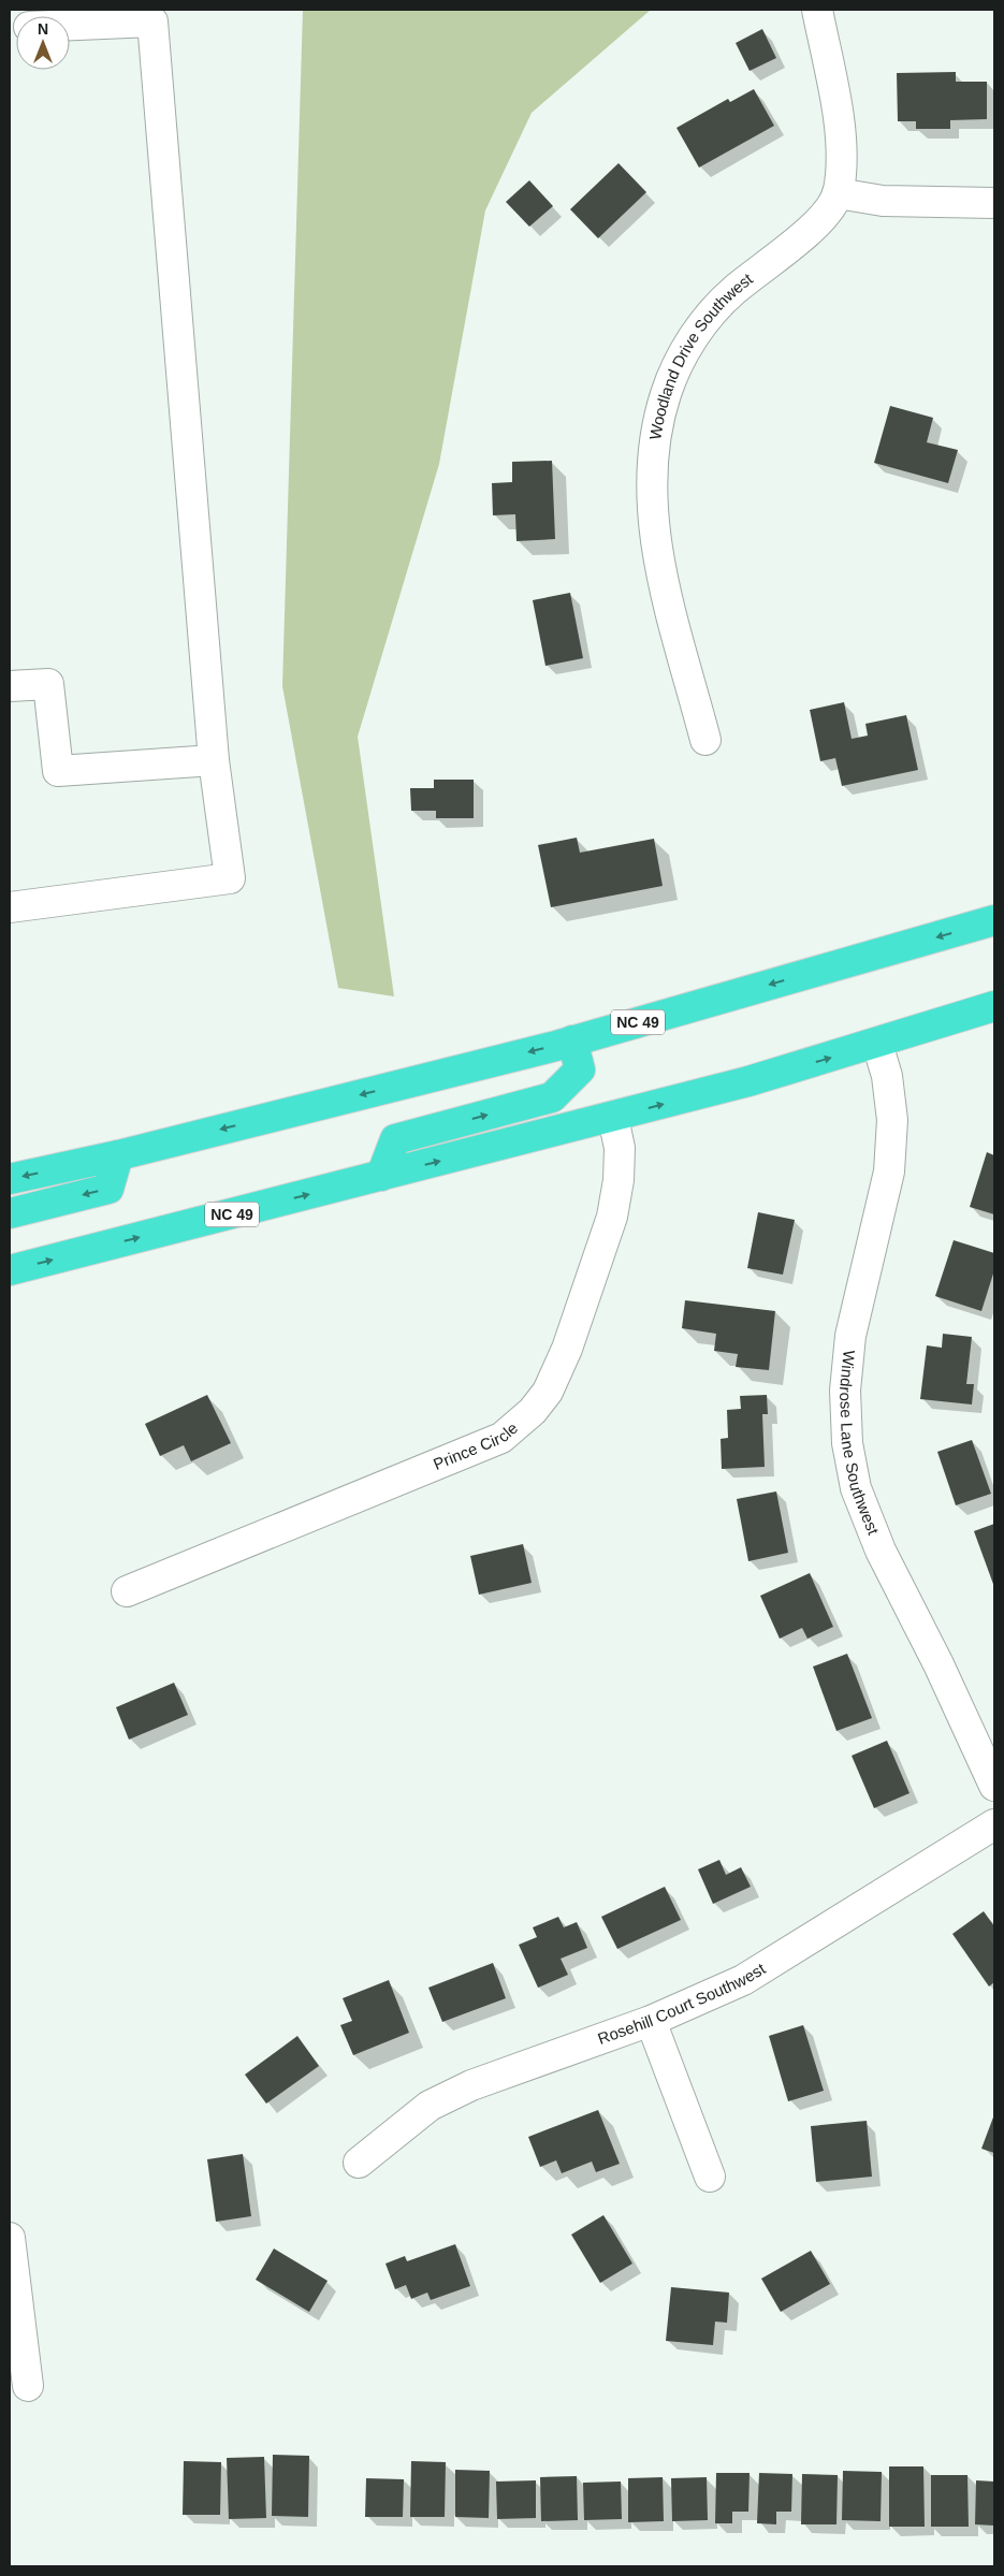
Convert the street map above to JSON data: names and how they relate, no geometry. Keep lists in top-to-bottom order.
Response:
{
  "streets": {
    "highway": ["NC 49"],
    "street": [
      "Woodland Drive Southwest",
      "Windrose Lane Southwest",
      "Prince Circle",
      "Rosehill Court Southwest"
    ]
  },
  "crossings": [
    ["NC 49", "Windrose Lane Southwest"],
    ["NC 49", "Prince Circle"]
  ],
  "north": "top"
}
